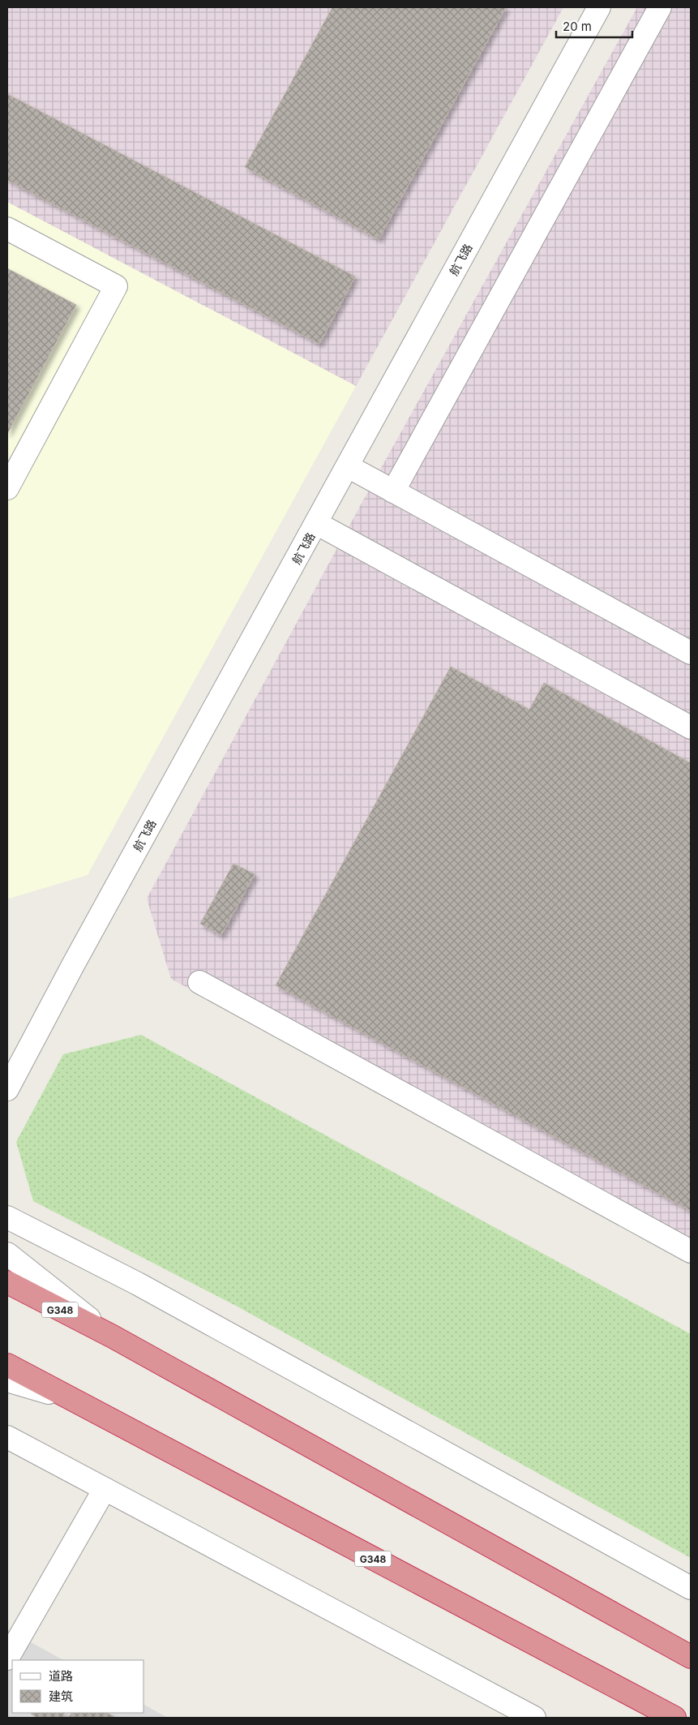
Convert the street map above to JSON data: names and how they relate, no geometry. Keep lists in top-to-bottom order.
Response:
{
  "streets": {
    "highway": ["G348"],
    "street": ["航飞路"]
  },
  "legend": ["道路", "建筑"],
  "scale_bar": "20 m"
}
